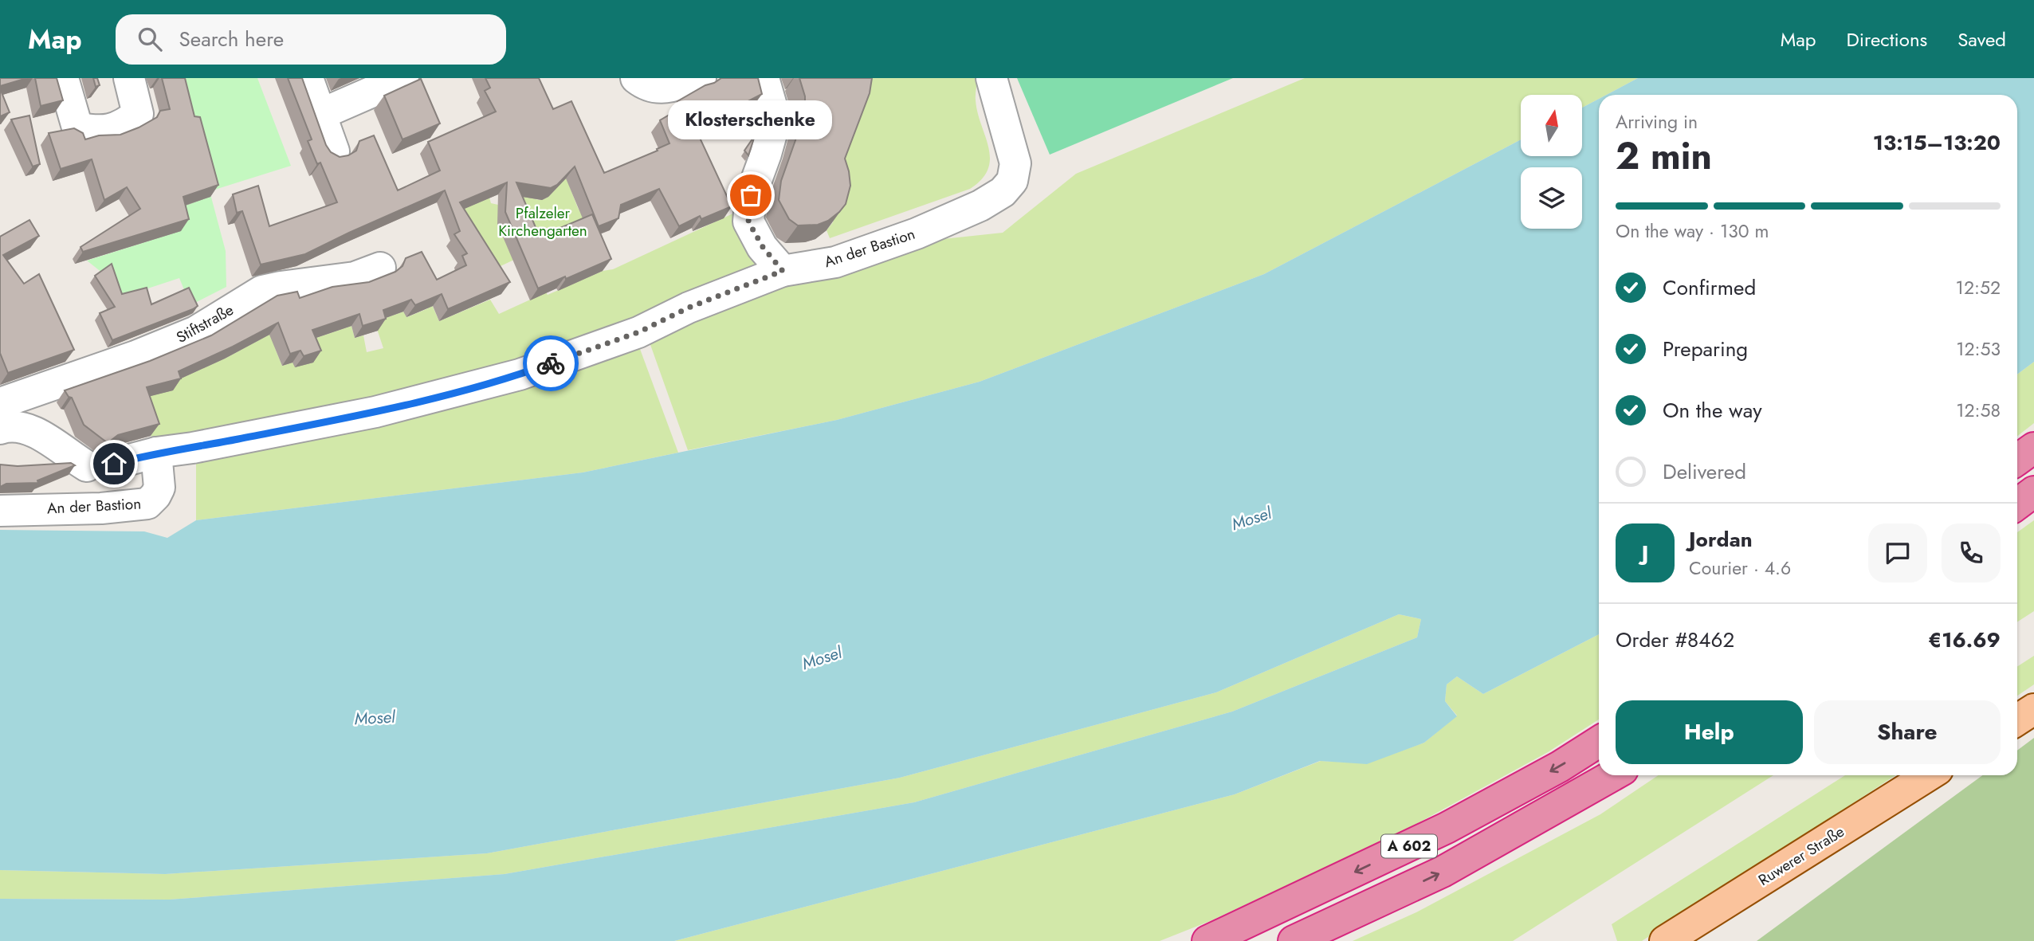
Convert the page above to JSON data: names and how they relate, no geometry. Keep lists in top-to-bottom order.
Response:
{
  "streets": {
    "highway": ["A 602"],
    "main road": ["Ruwerer Straße"],
    "street": ["An der Bastion", "Stiftstraße"]
  },
  "water": ["Mosel"],
  "parks": ["Pfalzeler Kirchengarten"],
  "places": ["Klosterschenke"],
  "north": "top",
  "page": {
    "header": "Map",
    "search": "Search here",
    "nav": ["Map", "Directions", "Saved"],
    "heading": ["2 min", "Arriving in", "13:15–13:20"],
    "panel": [
      "Jordan",
      "Courier · 4.6",
      "Order #8462",
      "€16.69"
    ],
    "bubble": "Klosterschenke",
    "bar": "On the way · 130 m",
    "list": [
      ["Confirmed", "12:52"],
      ["Preparing", "12:53"],
      ["On the way", "12:58"],
      "Delivered"
    ],
    "round": "J",
    "buttons": ["Help", "Share"]
  }
}
